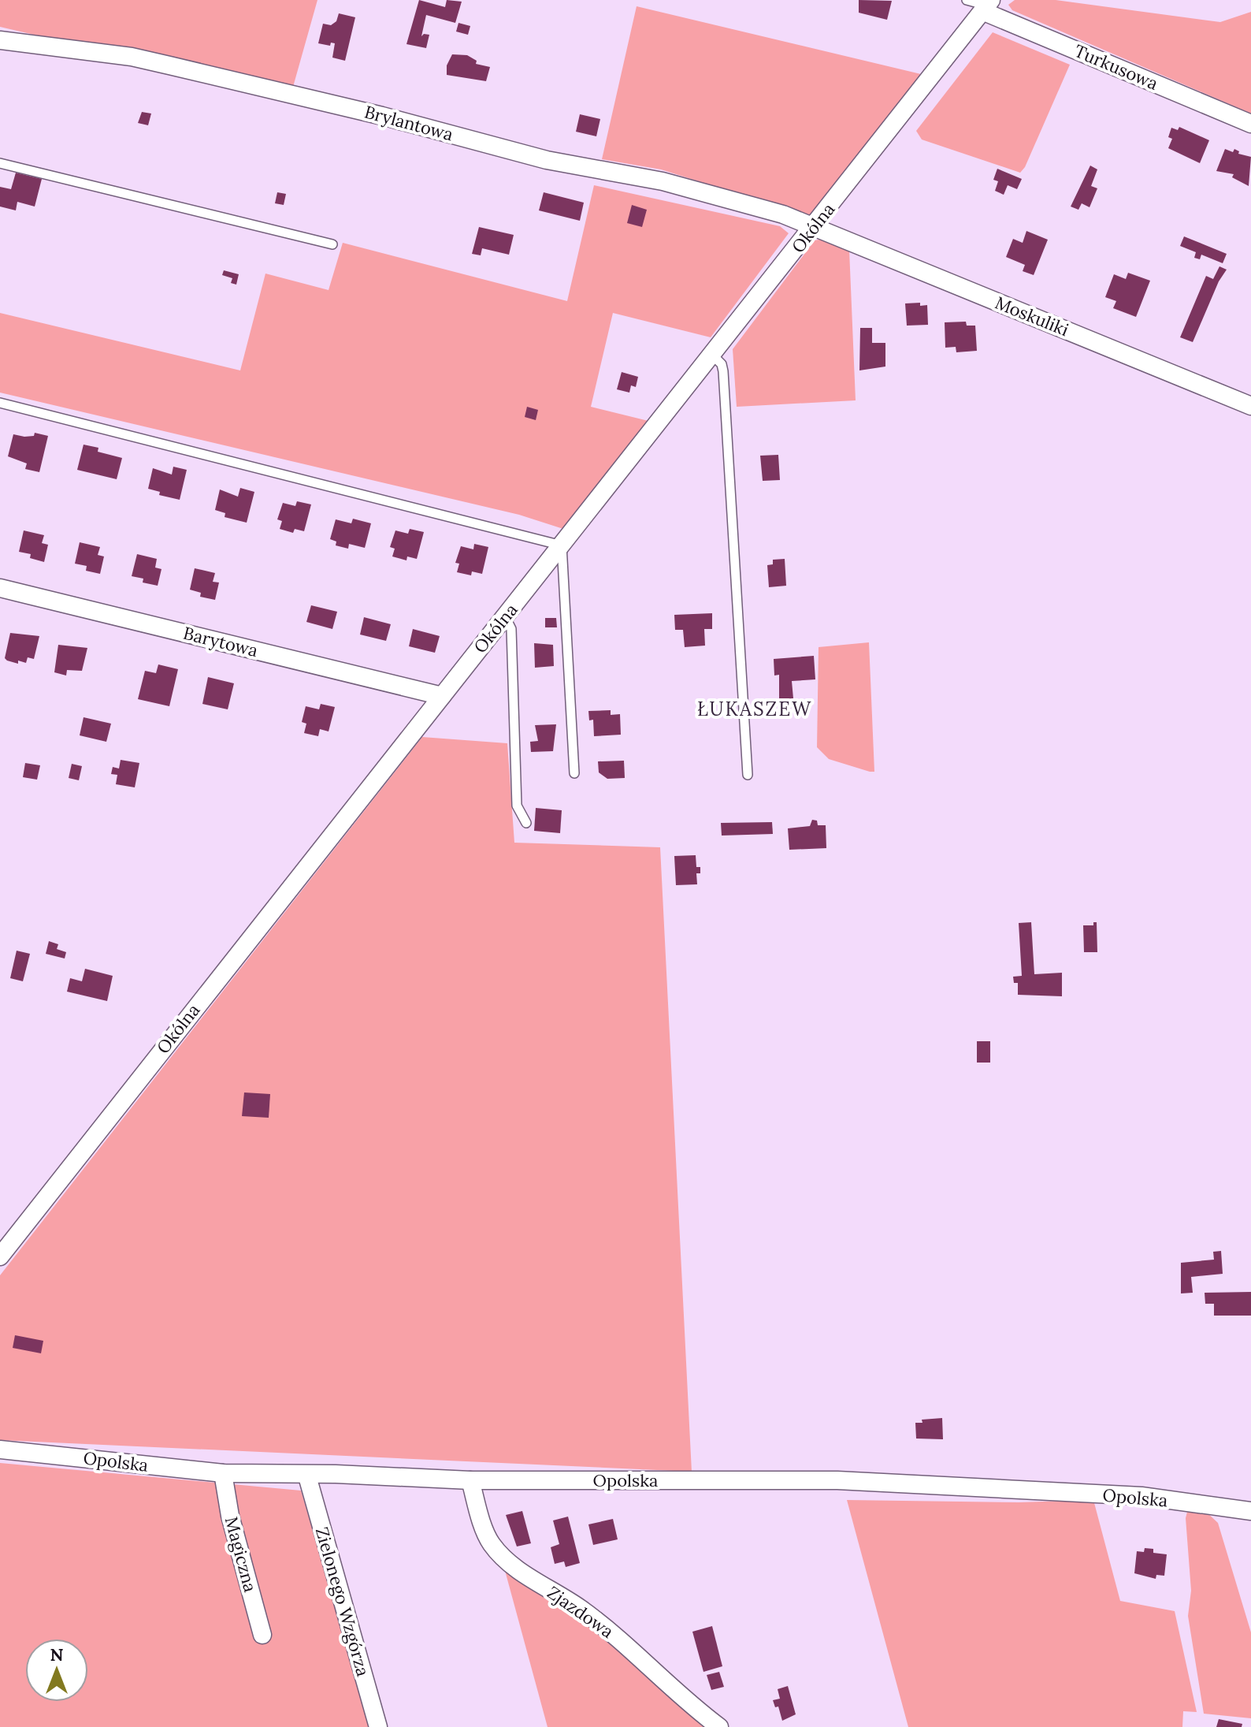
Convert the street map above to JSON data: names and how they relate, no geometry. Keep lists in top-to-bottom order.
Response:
{
  "streets": {
    "street": [
      "Turkusowa",
      "Brylantowa",
      "Okólna",
      "Moskuliki",
      "Barytowa",
      "Opolska",
      "Magiczna",
      "Zielonego Wzgórza",
      "Zjazdowa"
    ]
  },
  "crossings": [
    ["Turkusowa", "Okólna"],
    ["Brylantowa", "Okólna"],
    ["Brylantowa", "Moskuliki"],
    ["Okólna", "Moskuliki"],
    ["Okólna", "Barytowa"],
    ["Opolska", "Magiczna"],
    ["Opolska", "Zielonego Wzgórza"],
    ["Opolska", "Zjazdowa"]
  ],
  "districts": ["ŁUKASZEW"],
  "north": "top"
}
